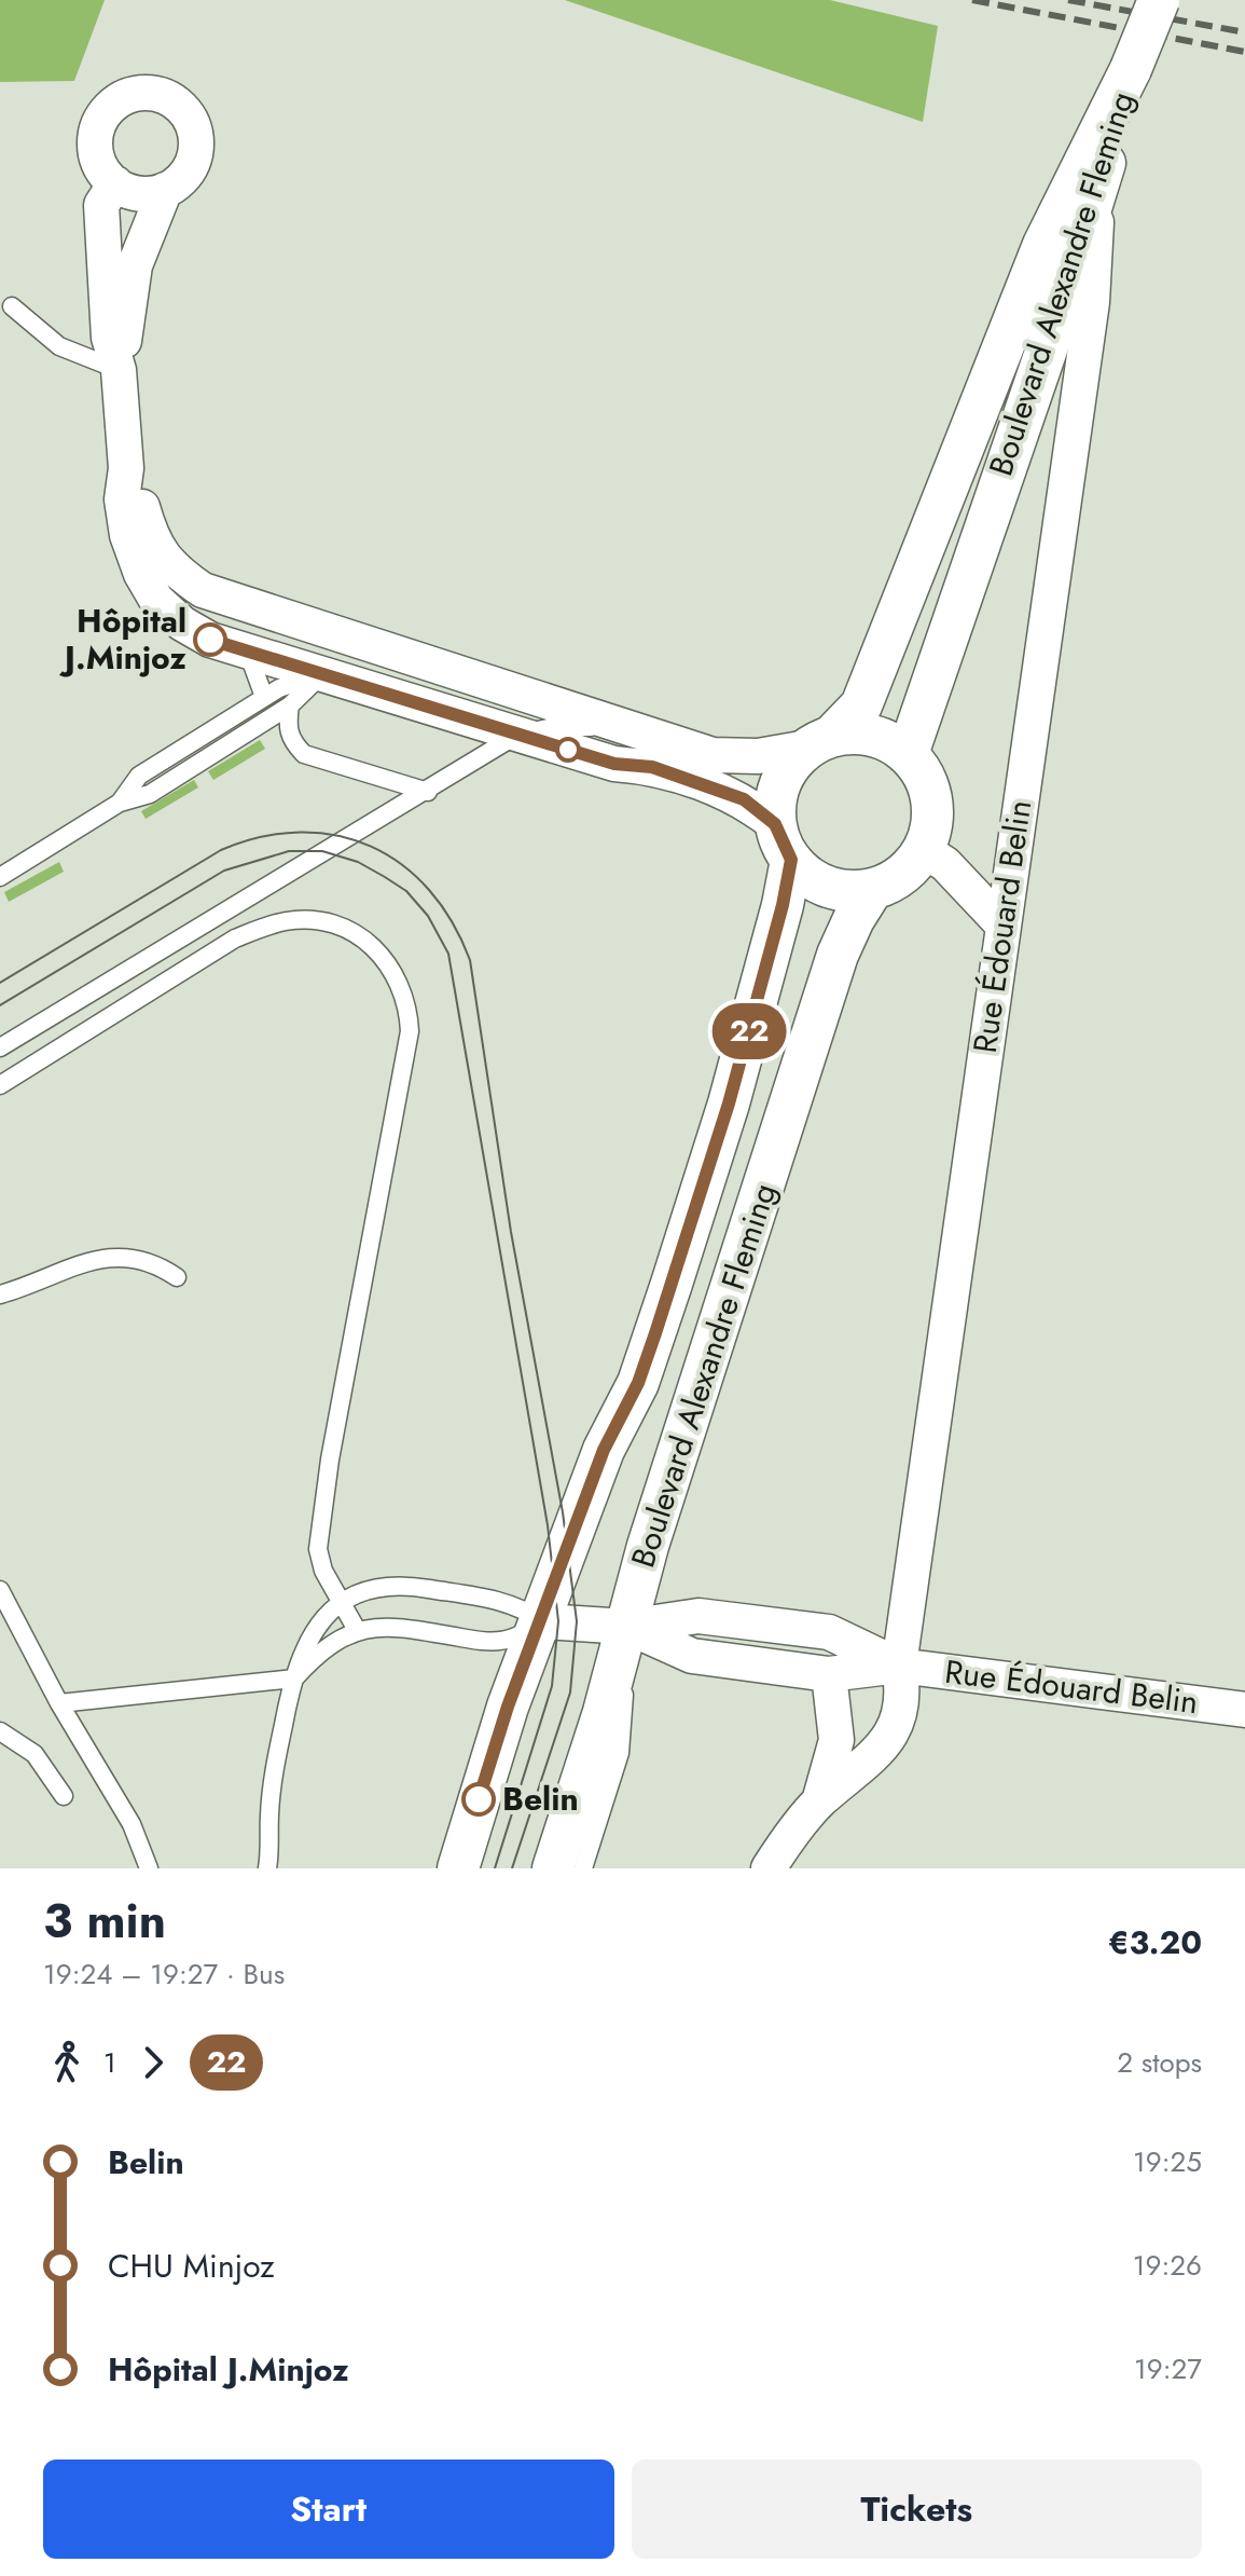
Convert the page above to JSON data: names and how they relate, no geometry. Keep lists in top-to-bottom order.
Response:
{
  "streets": {
    "street": ["Boulevard Alexandre Fleming", "Rue Édouard Belin"]
  },
  "crossings": [
    ["Boulevard Alexandre Fleming", "Rue Édouard Belin"]
  ],
  "places": ["Hôpital J.Minjoz", "Belin"],
  "lines": ["bus line 22"],
  "page": {
    "on_map": "22",
    "heading": ["3 min", "19:24 – 19:27 · Bus", "€3.20"],
    "legs": ["1", "22", "2 stops"],
    "list": [
      {
        "name": "Belin",
        "value": "19:25"
      },
      {
        "name": "CHU Minjoz",
        "value": "19:26"
      },
      {
        "name": "Hôpital J.Minjoz",
        "value": "19:27"
      }
    ],
    "buttons": ["Start", "Tickets"]
  }
}
